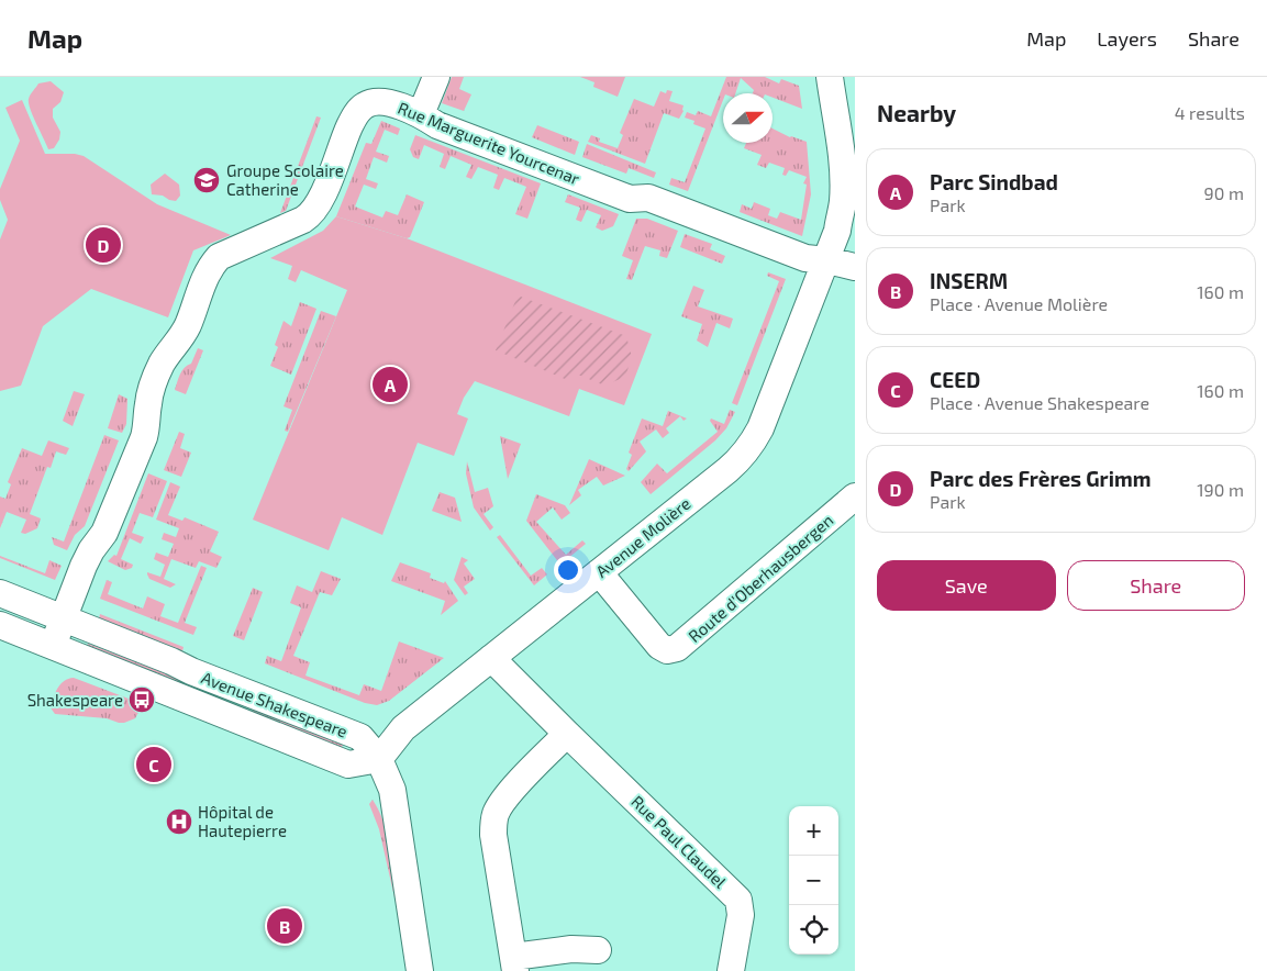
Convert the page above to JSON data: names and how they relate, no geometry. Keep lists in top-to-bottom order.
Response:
{
  "streets": {
    "street": [
      "Rue Marguerite Yourcenar",
      "Avenue Molière",
      "Route d'Oberhausbergen",
      "Avenue Shakespeare",
      "Rue Paul Claudel"
    ]
  },
  "crossings": [
    ["Rue Marguerite Yourcenar", "Avenue Molière"],
    ["Rue Marguerite Yourcenar", "Avenue Shakespeare"],
    ["Avenue Molière", "Route d'Oberhausbergen"],
    ["Avenue Molière", "Avenue Shakespeare"],
    ["Avenue Molière", "Rue Paul Claudel"]
  ],
  "places": {
    "school or university": ["Groupe Scolaire Catherine"],
    "bus stop": ["Shakespeare"],
    "hospital": ["Hôpital de Hautepierre"]
  },
  "north": "right",
  "page": {
    "header": "Map",
    "nav": ["Map", "Layers", "Share"],
    "heading": ["Nearby", "4 results"],
    "list": [
      {
        "mark": "A",
        "name": "Parc Sindbad",
        "note": "Park",
        "value": "90 m"
      },
      {
        "mark": "B",
        "name": "INSERM",
        "note": "Place · Avenue Molière",
        "value": "160 m"
      },
      {
        "mark": "C",
        "name": "CEED",
        "note": "Place · Avenue Shakespeare",
        "value": "160 m"
      },
      {
        "mark": "D",
        "name": "Parc des Frères Grimm",
        "note": "Park",
        "value": "190 m"
      }
    ],
    "pins": [
      "D",
      "A",
      "C",
      "B"
    ],
    "buttons": ["Save", "Share"],
    "map_buttons": ["+", "−"]
  }
}
